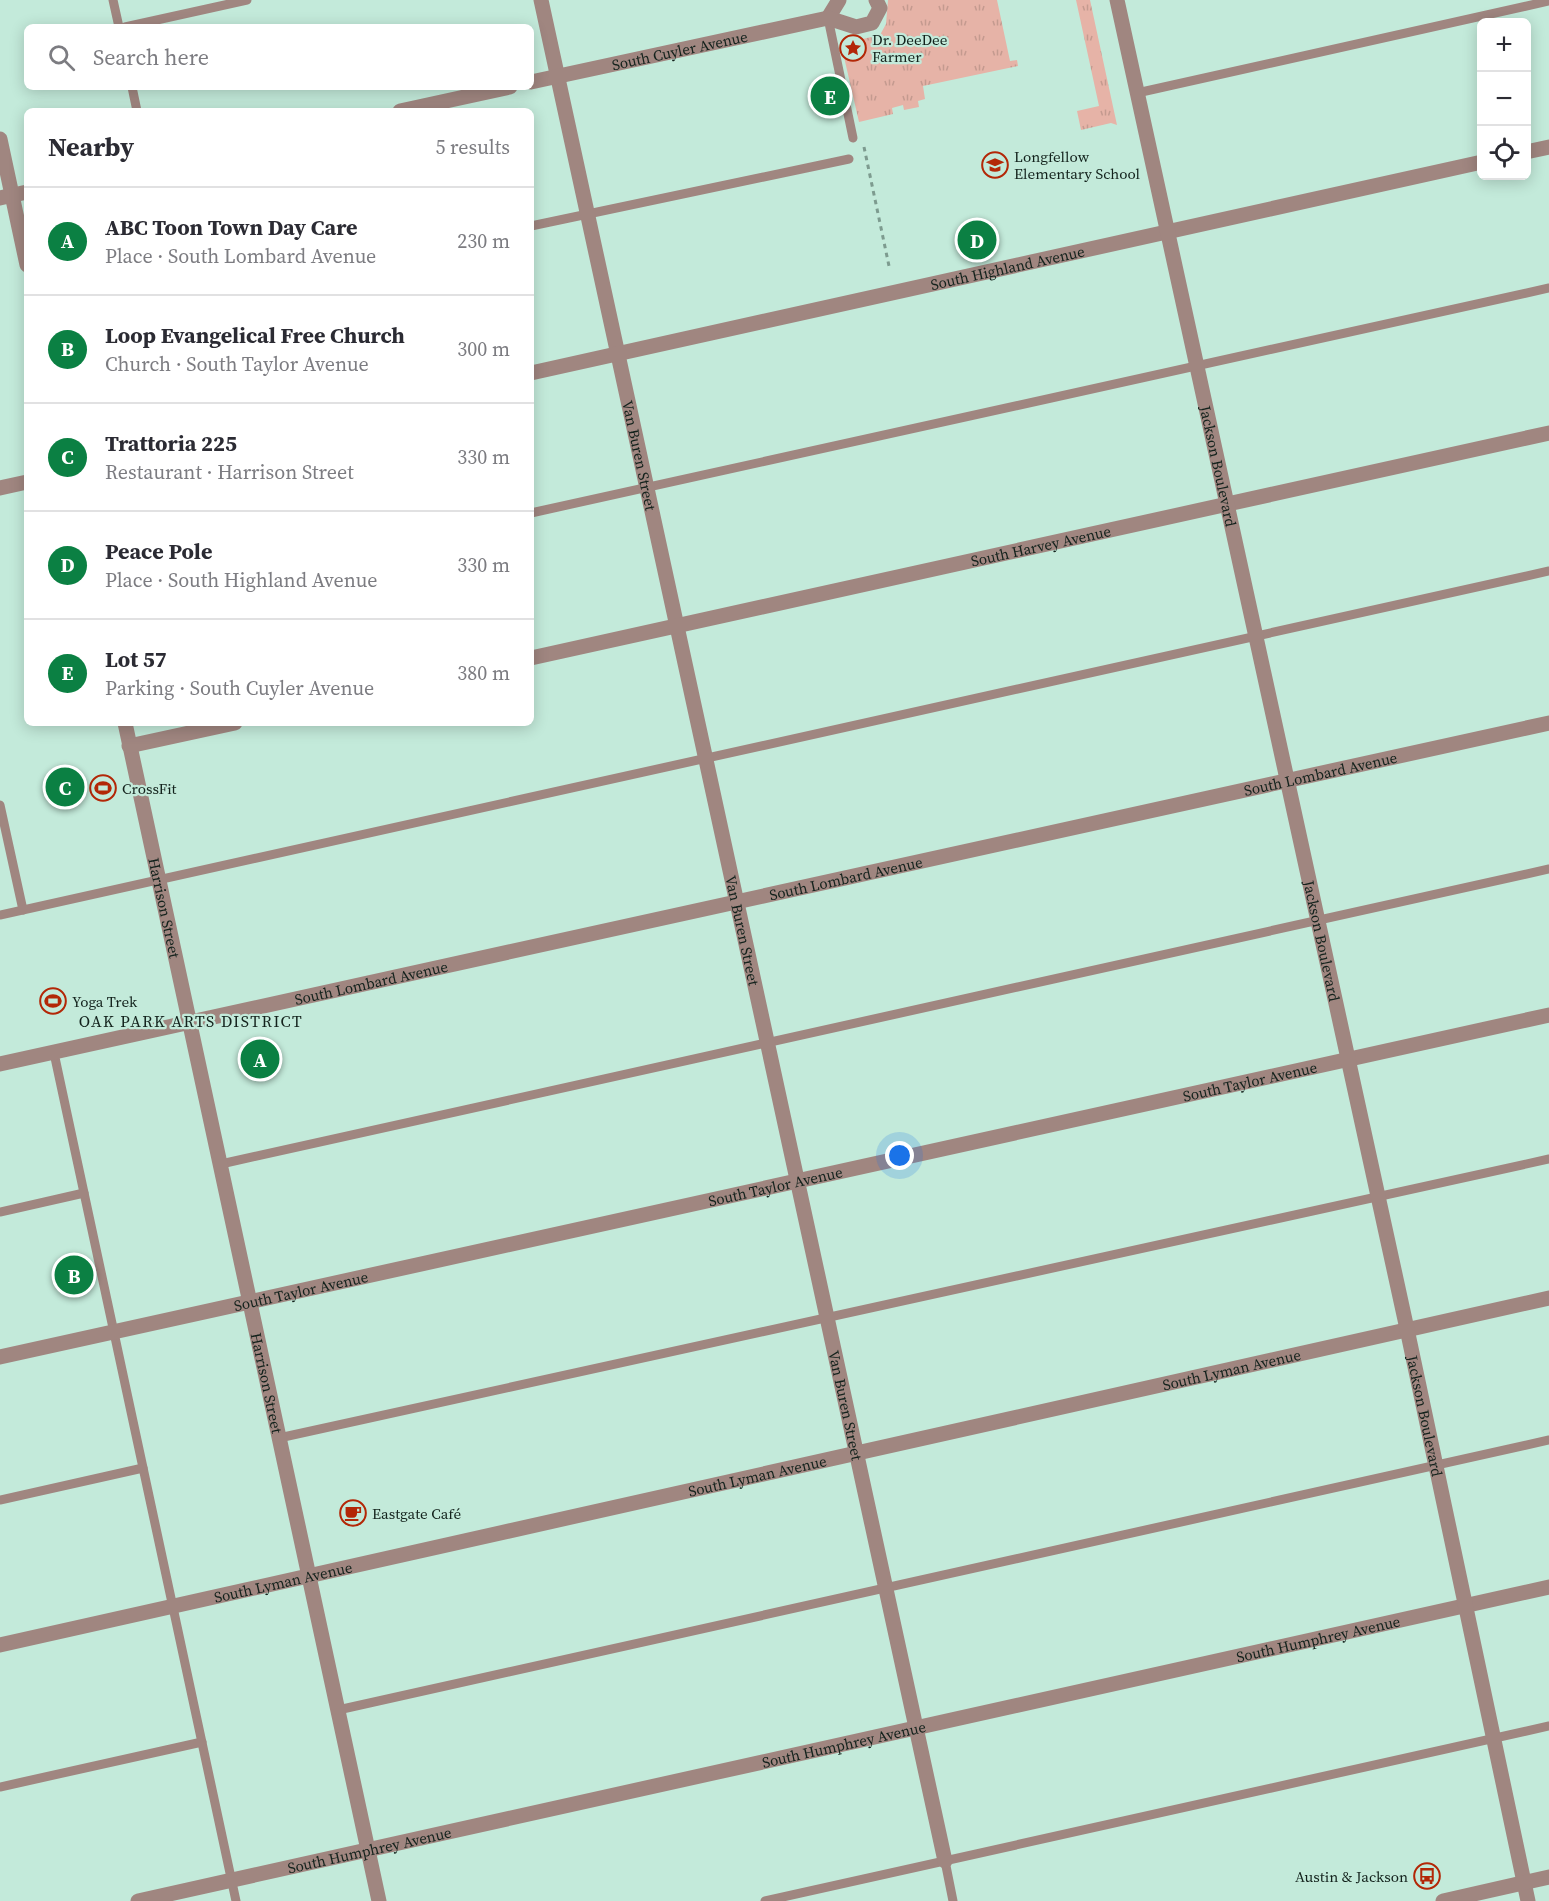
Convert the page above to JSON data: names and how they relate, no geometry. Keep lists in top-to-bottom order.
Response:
{
  "streets": {
    "street": [
      "South Cuyler Avenue",
      "South Highland Avenue",
      "Van Buren Street",
      "Jackson Boulevard",
      "South Harvey Avenue",
      "South Lombard Avenue",
      "Harrison Street",
      "South Taylor Avenue",
      "South Lyman Avenue",
      "South Humphrey Avenue"
    ]
  },
  "crossings": [
    ["South Cuyler Avenue", "Van Buren Street"],
    ["South Highland Avenue", "Van Buren Street"],
    ["South Highland Avenue", "Jackson Boulevard"],
    ["Van Buren Street", "South Harvey Avenue"],
    ["Van Buren Street", "South Lombard Avenue"],
    ["Van Buren Street", "South Taylor Avenue"],
    ["Van Buren Street", "South Lyman Avenue"],
    ["Van Buren Street", "South Humphrey Avenue"],
    ["Jackson Boulevard", "South Harvey Avenue"],
    ["Jackson Boulevard", "South Lombard Avenue"],
    ["Jackson Boulevard", "South Taylor Avenue"],
    ["Jackson Boulevard", "South Lyman Avenue"],
    ["Jackson Boulevard", "South Humphrey Avenue"],
    ["South Lombard Avenue", "Harrison Street"],
    ["Harrison Street", "South Taylor Avenue"],
    ["Harrison Street", "South Lyman Avenue"],
    ["Harrison Street", "South Humphrey Avenue"]
  ],
  "districts": ["OAK PARK ARTS DISTRICT"],
  "places": {
    "place": ["Dr. DeeDee Farmer"],
    "school or university": ["Longfellow Elementary School"],
    "sports": ["CrossFit", "Yoga Trek"],
    "cafe": ["Eastgate Café"],
    "bus stop": ["Austin & Jackson"]
  },
  "page": {
    "map_buttons": ["+", "−"],
    "search": "Search here",
    "pins": [
      "E",
      "D",
      "C",
      "A",
      "B"
    ],
    "heading": ["Nearby", "5 results"],
    "list": [
      {
        "mark": "A",
        "name": "ABC Toon Town Day Care",
        "note": "Place · South Lombard Avenue",
        "value": "230 m"
      },
      {
        "mark": "B",
        "name": "Loop Evangelical Free Church",
        "note": "Church · South Taylor Avenue",
        "value": "300 m"
      },
      {
        "mark": "C",
        "name": "Trattoria 225",
        "note": "Restaurant · Harrison Street",
        "value": "330 m"
      },
      {
        "mark": "D",
        "name": "Peace Pole",
        "note": "Place · South Highland Avenue",
        "value": "330 m"
      },
      {
        "mark": "E",
        "name": "Lot 57",
        "note": "Parking · South Cuyler Avenue",
        "value": "380 m"
      }
    ]
  }
}
